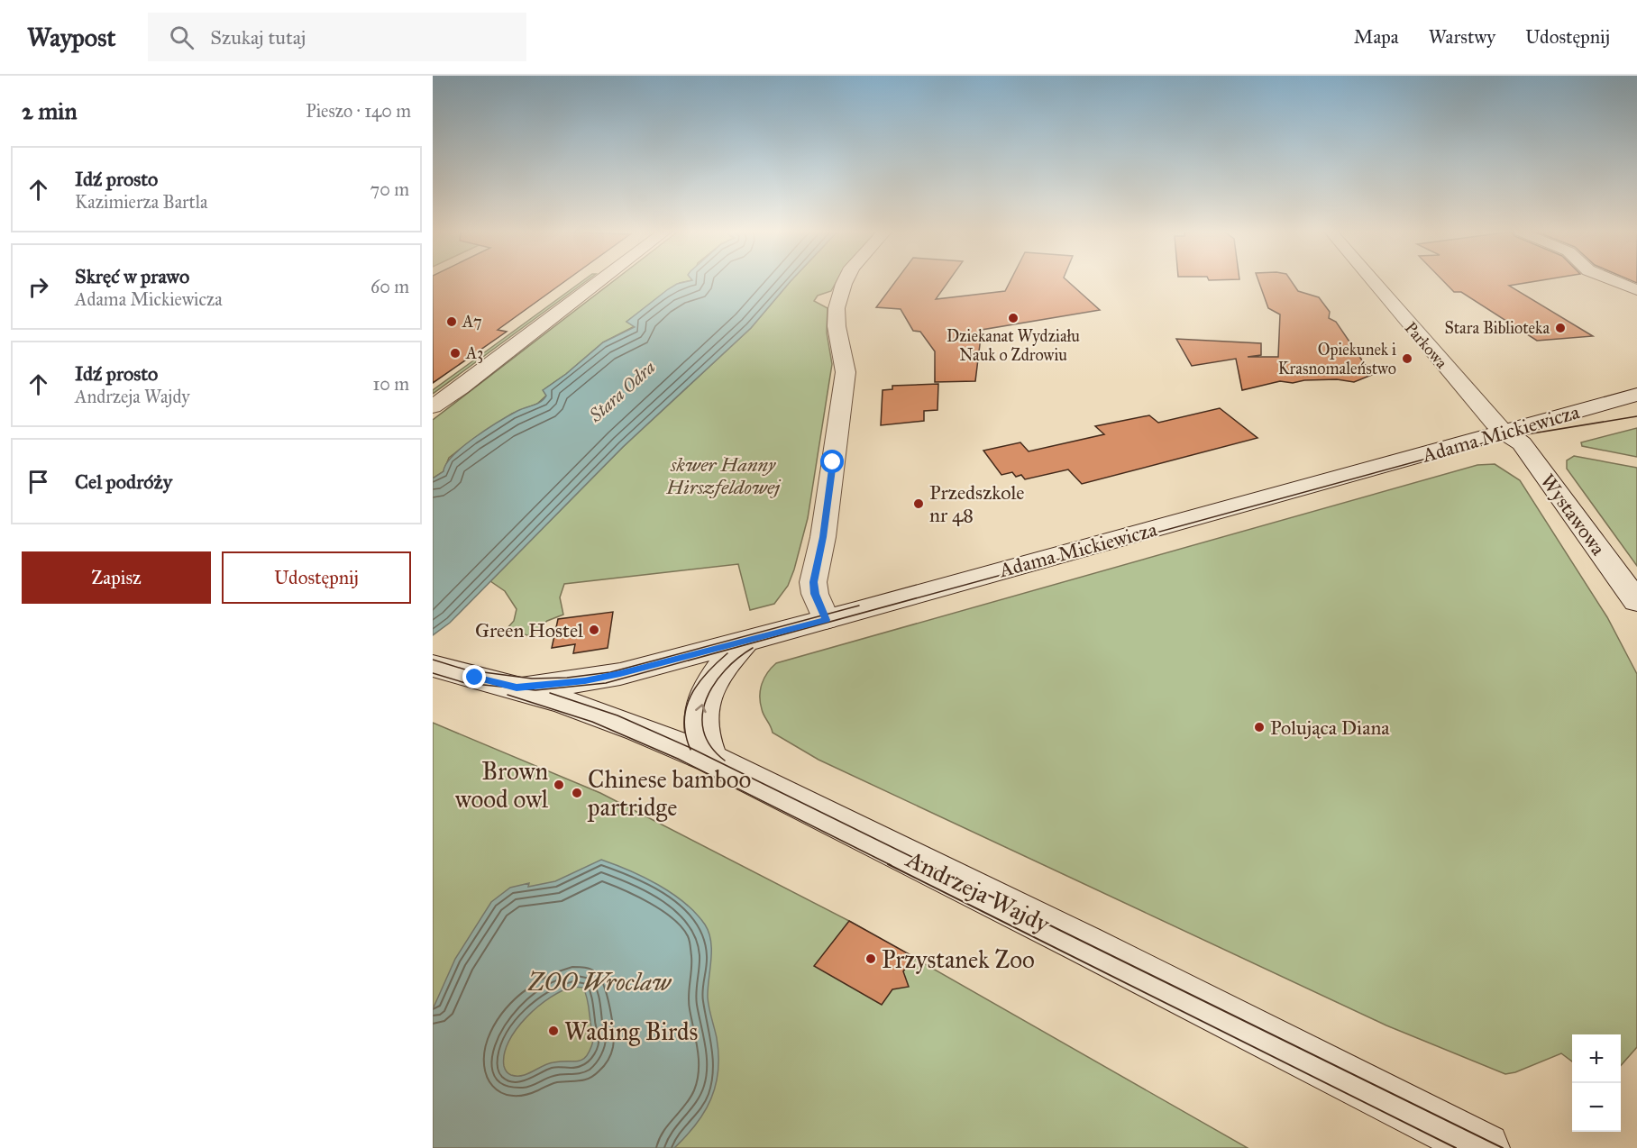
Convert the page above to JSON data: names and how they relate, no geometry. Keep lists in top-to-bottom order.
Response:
{
  "streets": {
    "main road": ["Adama Mickiewicza", "Wystawowa", "Andrzeja Wajdy"],
    "street": ["Parkowa"]
  },
  "crossings": [
    ["Parkowa", "Adama Mickiewicza"],
    ["Parkowa", "Wystawowa"],
    ["Adama Mickiewicza", "Wystawowa"],
    ["Adama Mickiewicza", "Andrzeja Wajdy"]
  ],
  "water": ["Stara Odra"],
  "parks": ["skwer Hanny Hirszfeldowej", "ZOO Wroclaw"],
  "places": [
    "Dziekanat Wydziału Nauk o Zdrowiu",
    "A7",
    "Stara Biblioteka",
    "A3",
    "Opiekunek i Krasnomaleństwo",
    "Przedszkole nr 48",
    "Green Hostel",
    "Polująca Diana",
    "Brown wood owl",
    "Chinese bamboo partridge",
    "Przystanek Zoo",
    "Wading Birds"
  ],
  "page": {
    "header": "Waypost",
    "search": "Szukaj tutaj",
    "nav": ["Mapa", "Warstwy", "Udostępnij"],
    "heading": ["2 min", "Pieszo · 140 m"],
    "list": [
      ["Idź prosto", "Kazimierza Bartla", "70 m"],
      ["Skręć w prawo", "Adama Mickiewicza", "60 m"],
      ["Idź prosto", "Andrzeja Wajdy", "10 m"],
      "Cel podróży"
    ],
    "buttons": ["Zapisz", "Udostępnij"],
    "map_buttons": ["+", "−"]
  }
}
